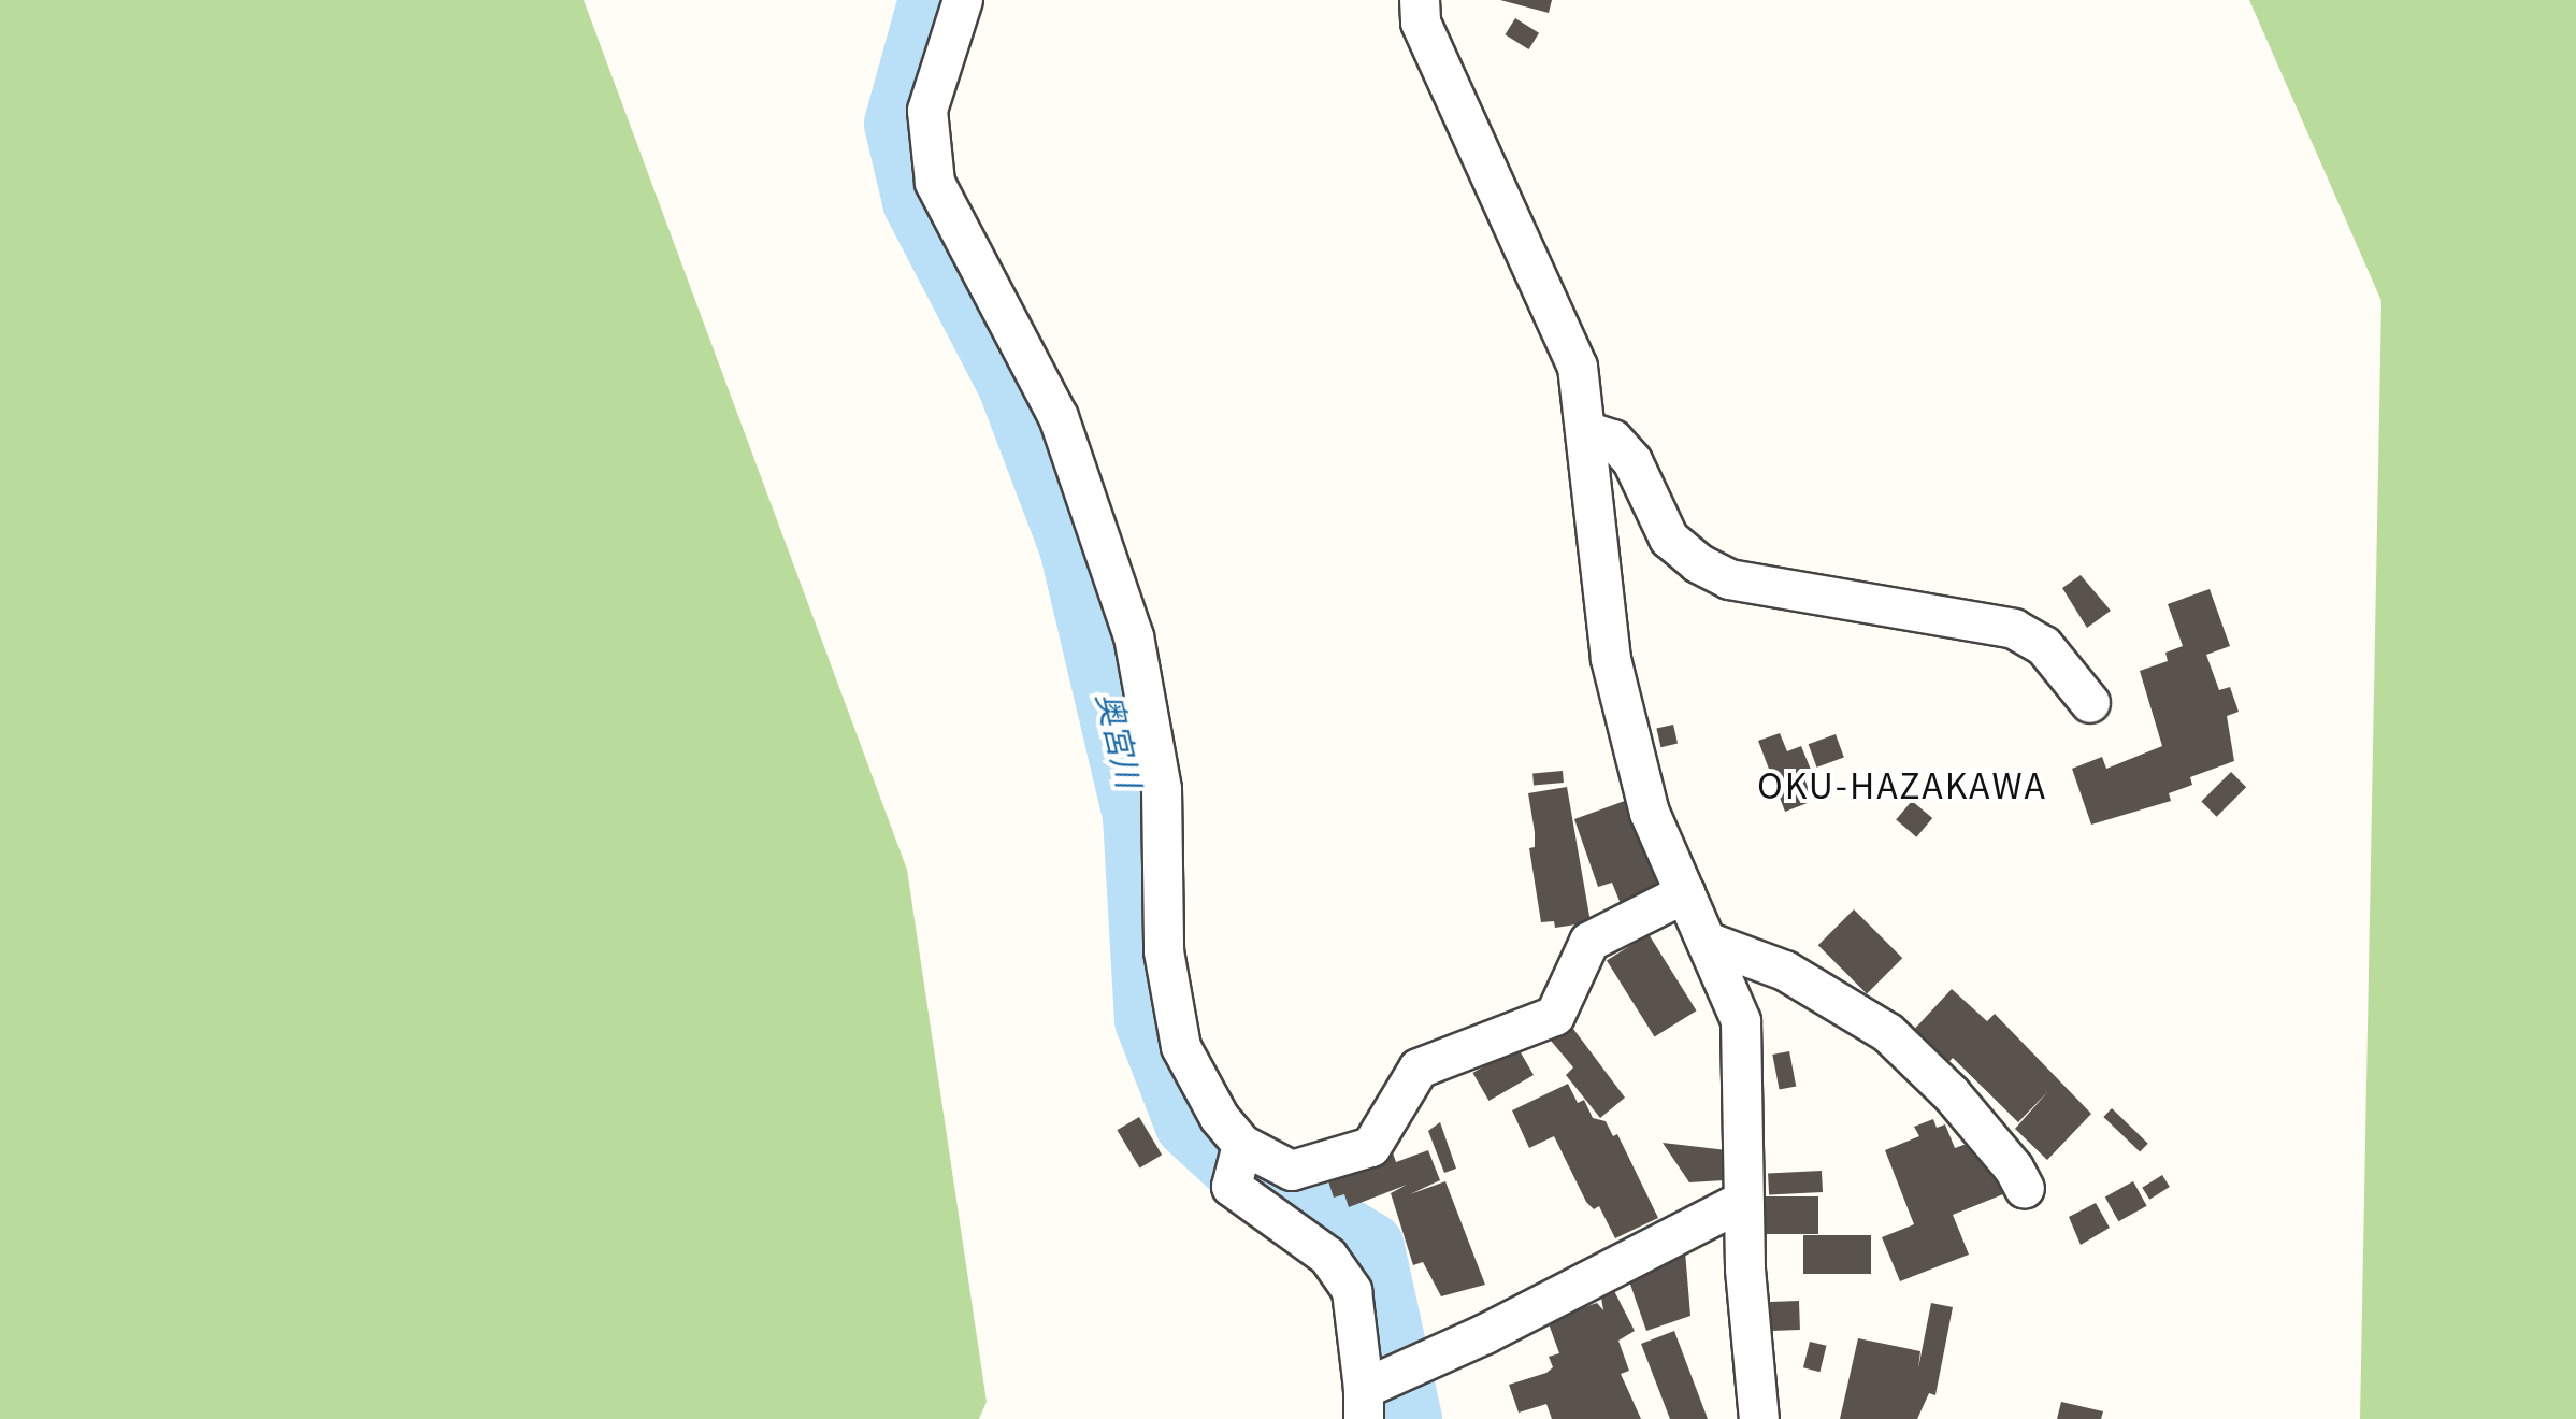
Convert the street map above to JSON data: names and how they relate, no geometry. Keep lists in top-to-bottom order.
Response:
{
  "districts": ["OKU-HAZAKAWA"],
  "water": ["奥宮川"]
}
